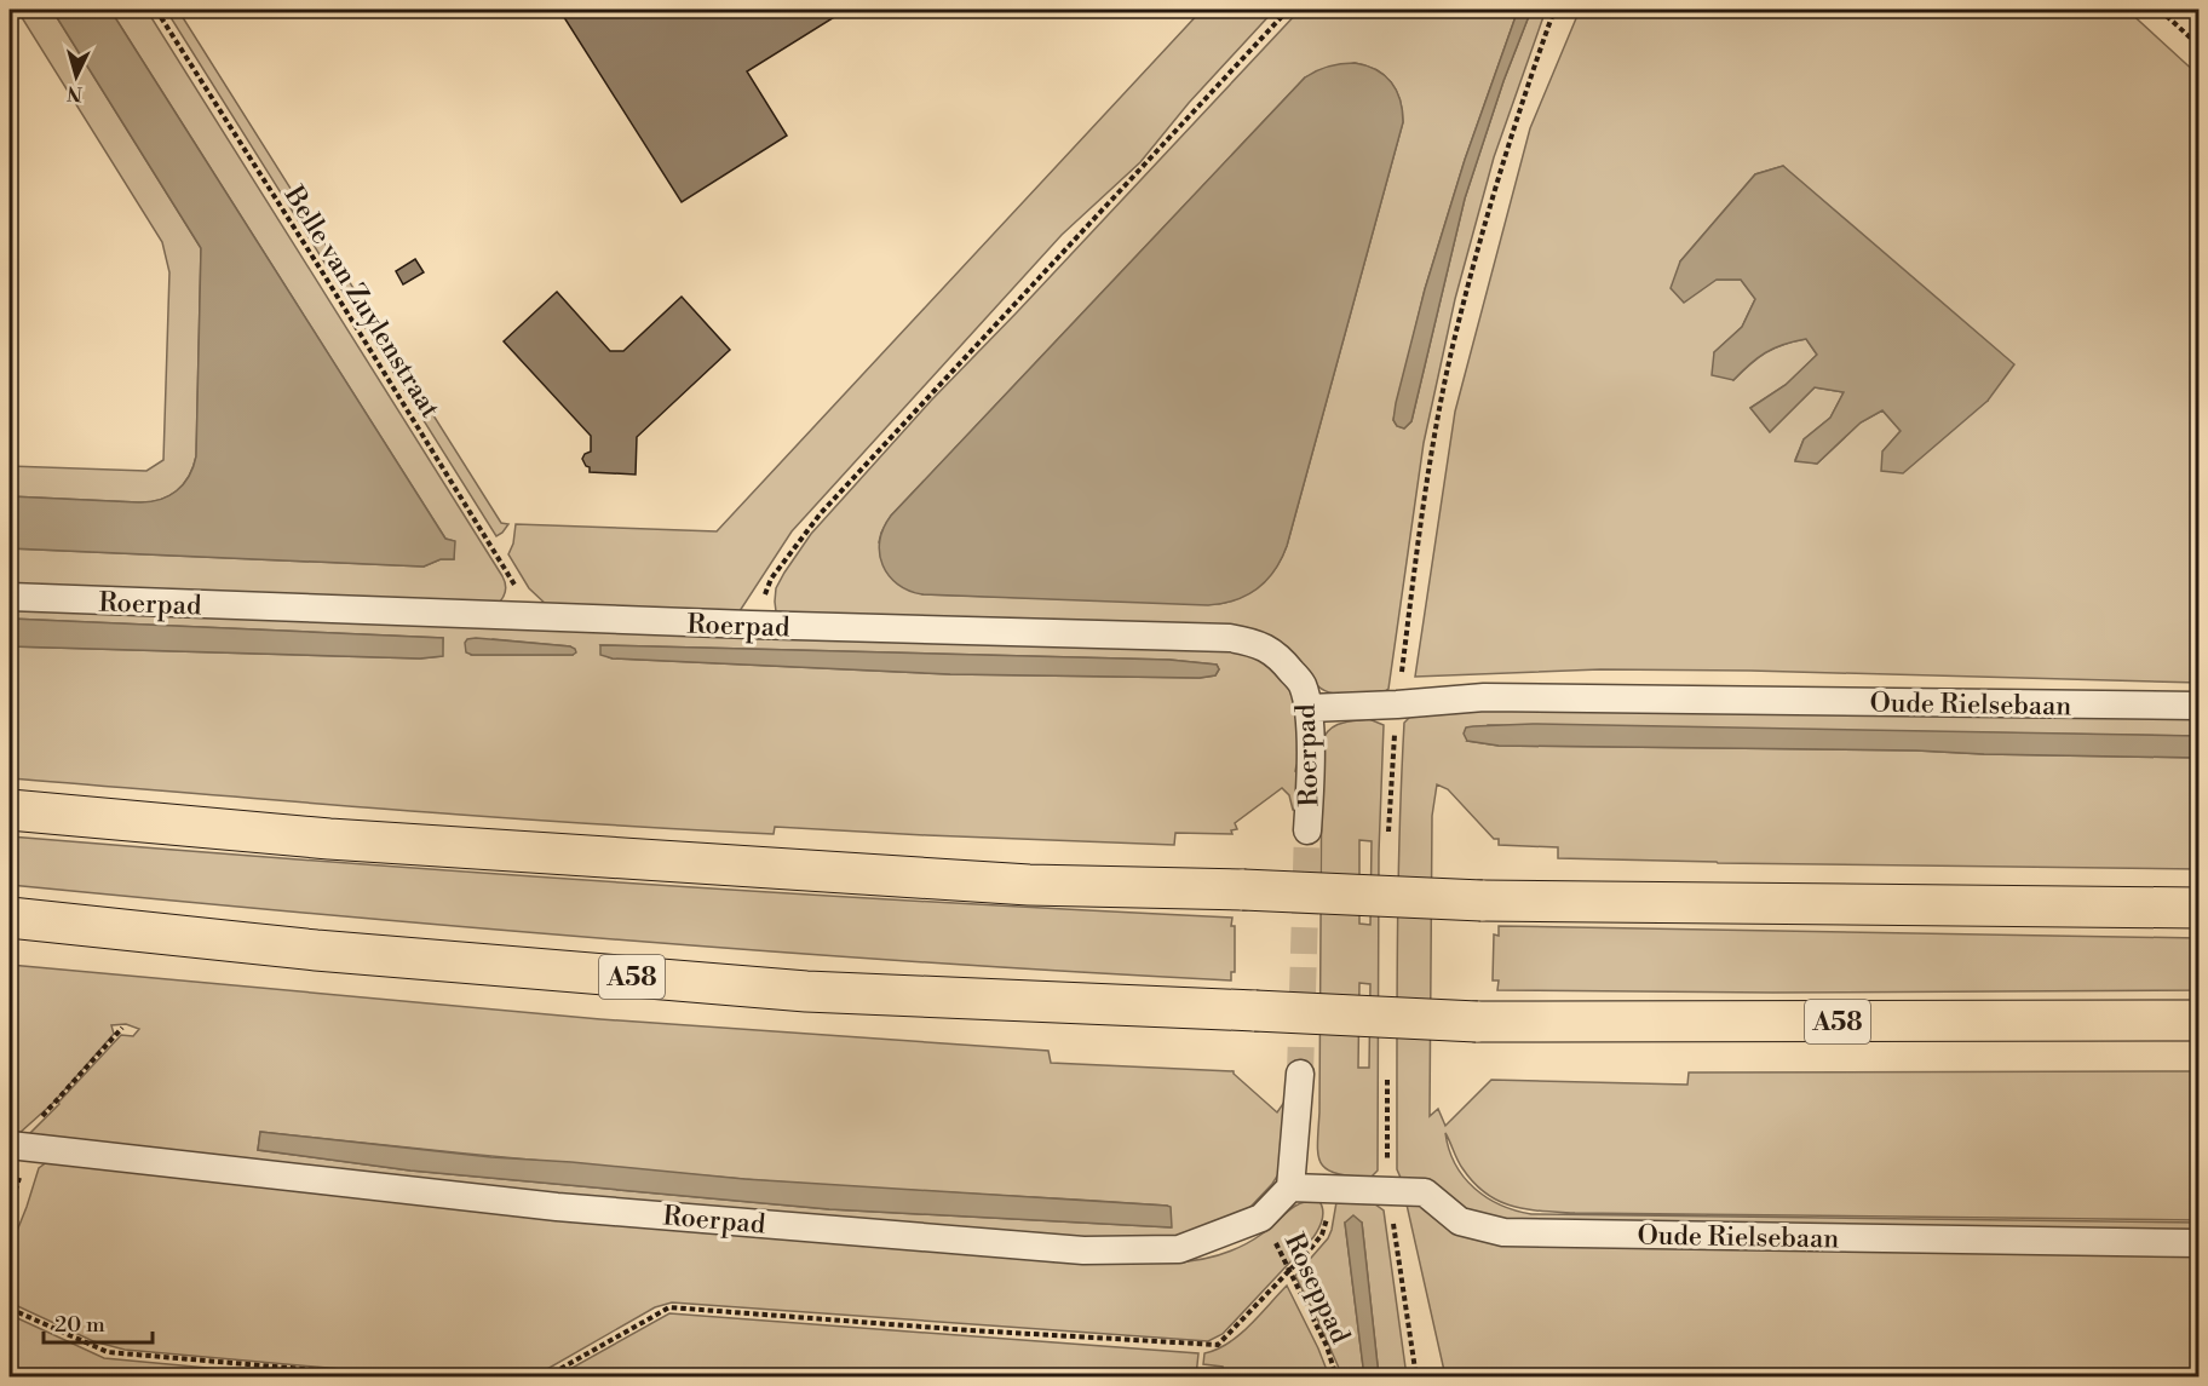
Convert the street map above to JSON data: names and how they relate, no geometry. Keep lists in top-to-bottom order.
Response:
{
  "streets": {
    "highway": ["A58"],
    "street": ["Roerpad", "Oude Rielsebaan"],
    "path": ["Belle van Zuylenstraat", "Roseppad"]
  },
  "crossings": [
    ["Belle van Zuylenstraat", "Roerpad"],
    ["Roerpad", "Oude Rielsebaan"],
    ["Roerpad", "Roseppad"]
  ],
  "scale_bar": "20 m",
  "north": "bottom"
}
